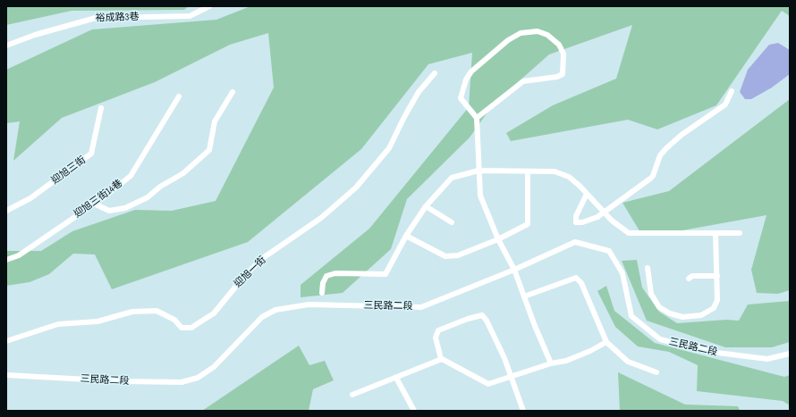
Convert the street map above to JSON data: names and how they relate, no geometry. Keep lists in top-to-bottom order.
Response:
{
  "streets": {
    "street": [
      "裕成路3巷",
      "迎旭三街",
      "迎旭三街14巷",
      "迎旭一街",
      "三民路二段"
    ]
  }
}
